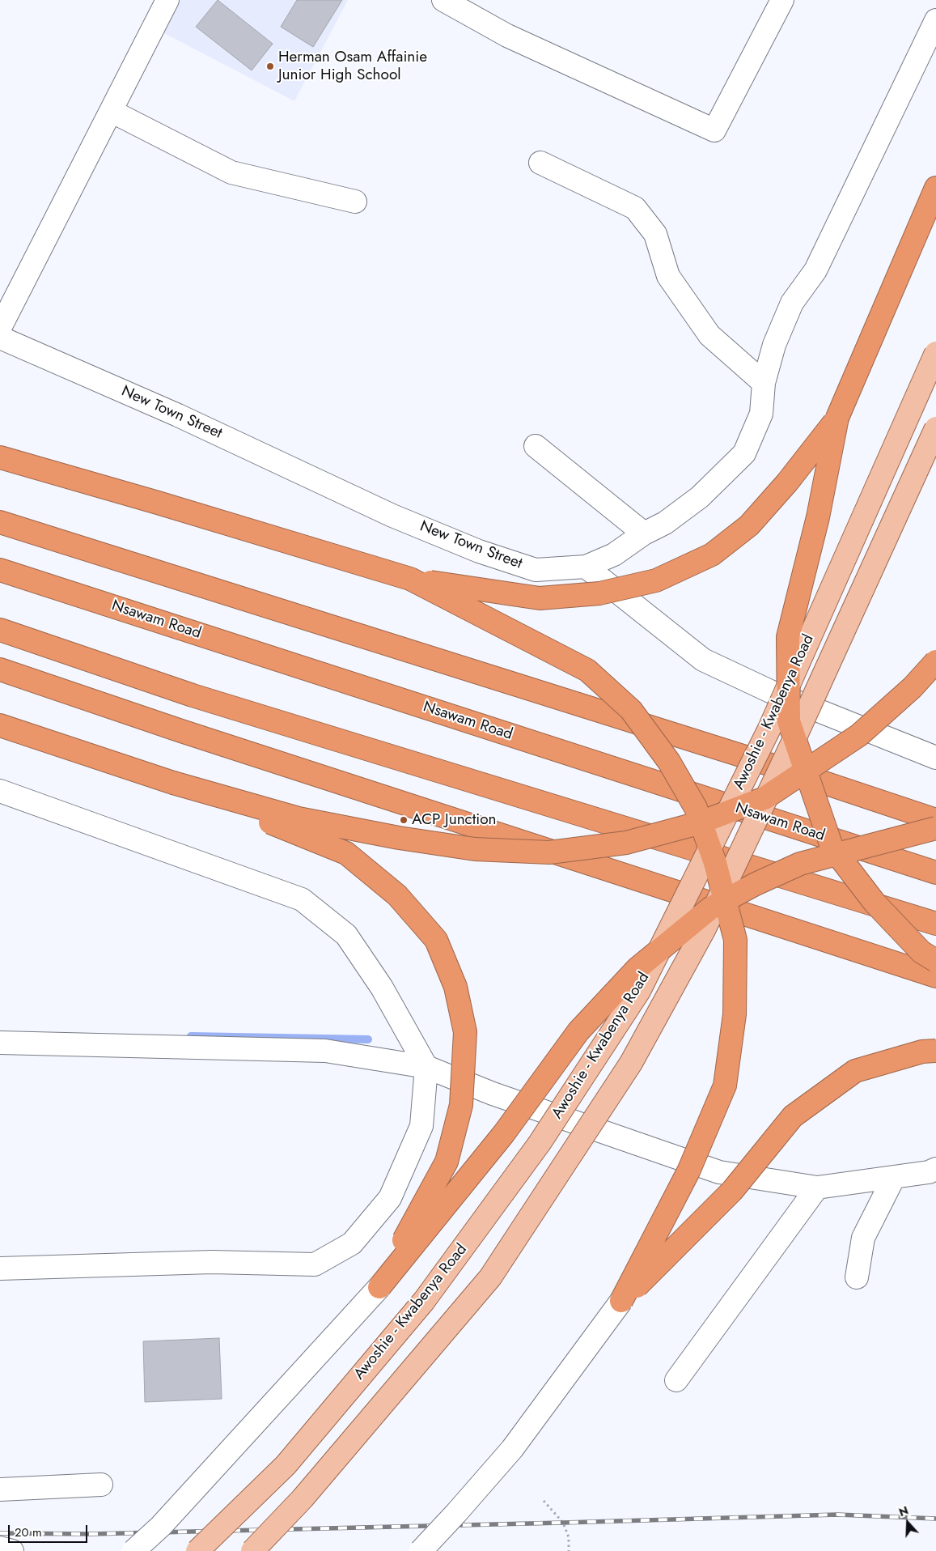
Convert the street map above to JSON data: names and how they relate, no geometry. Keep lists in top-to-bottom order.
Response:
{
  "streets": {
    "highway": ["Nsawam Road"],
    "main road": ["Awoshie - Kwabenya Road"],
    "street": ["New Town Street"]
  },
  "places": ["Herman Osam Affainie Junior High School", "ACP Junction"],
  "scale_bar": "20 m",
  "north": "top"
}
